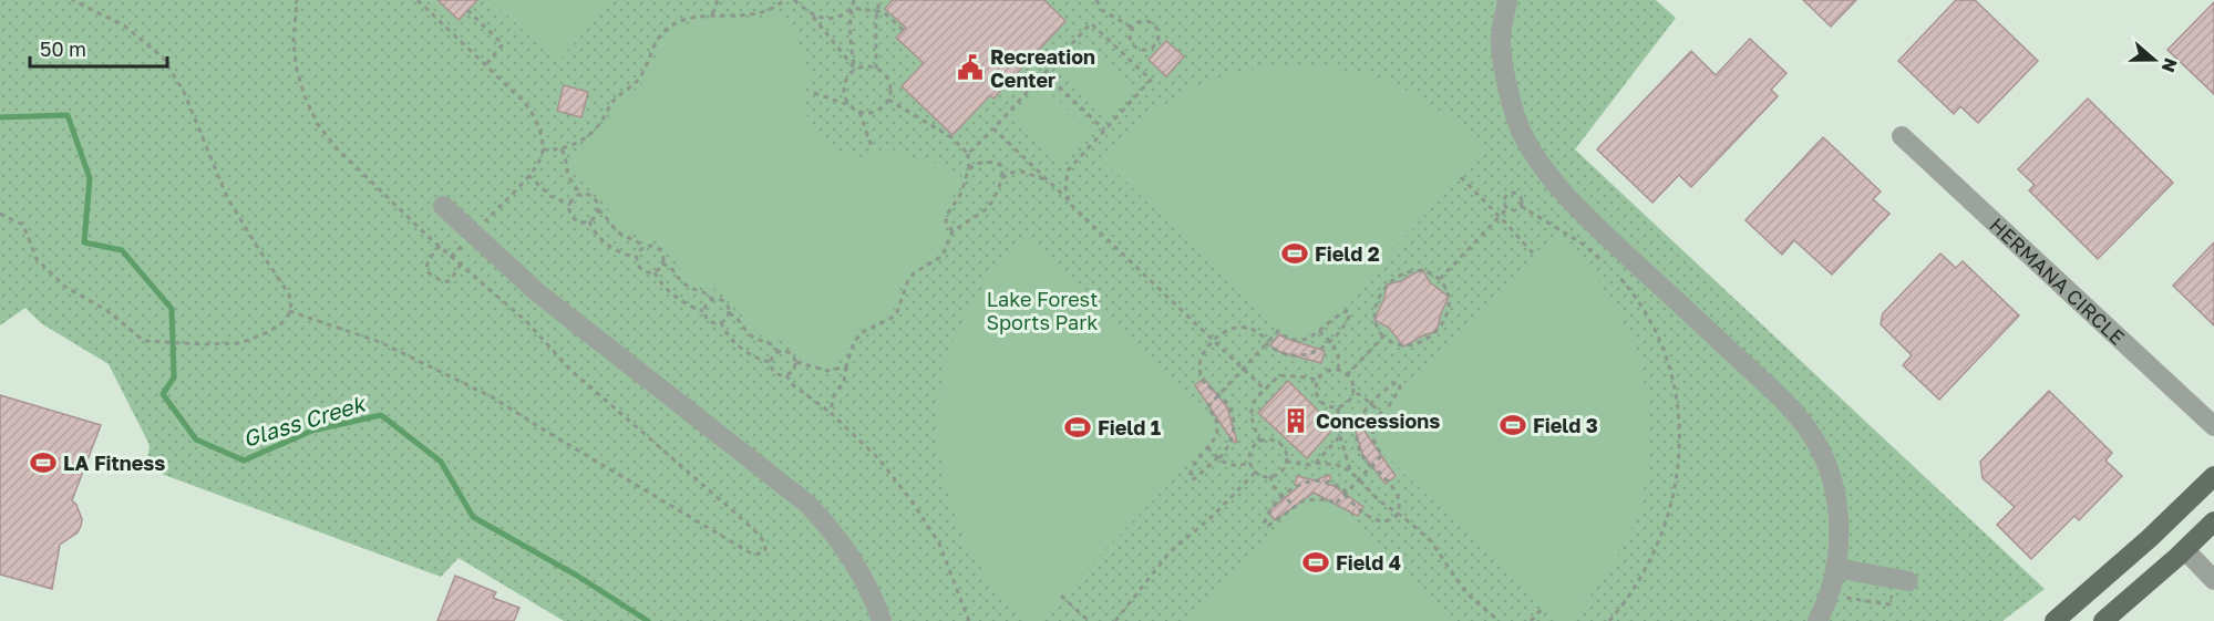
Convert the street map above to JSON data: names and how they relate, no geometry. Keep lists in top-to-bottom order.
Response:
{
  "streets": {
    "street": ["HERMANA CIRCLE"]
  },
  "water": ["Glass Creek"],
  "parks": ["Lake Forest Sports Park"],
  "places": {
    "public building": ["Recreation Center"],
    "sports": [
      "Field 2",
      "Field 3",
      "Field 1",
      "LA Fitness",
      "Field 4"
    ],
    "building": ["Concessions"]
  },
  "scale_bar": "50 m",
  "north": "right"
}
